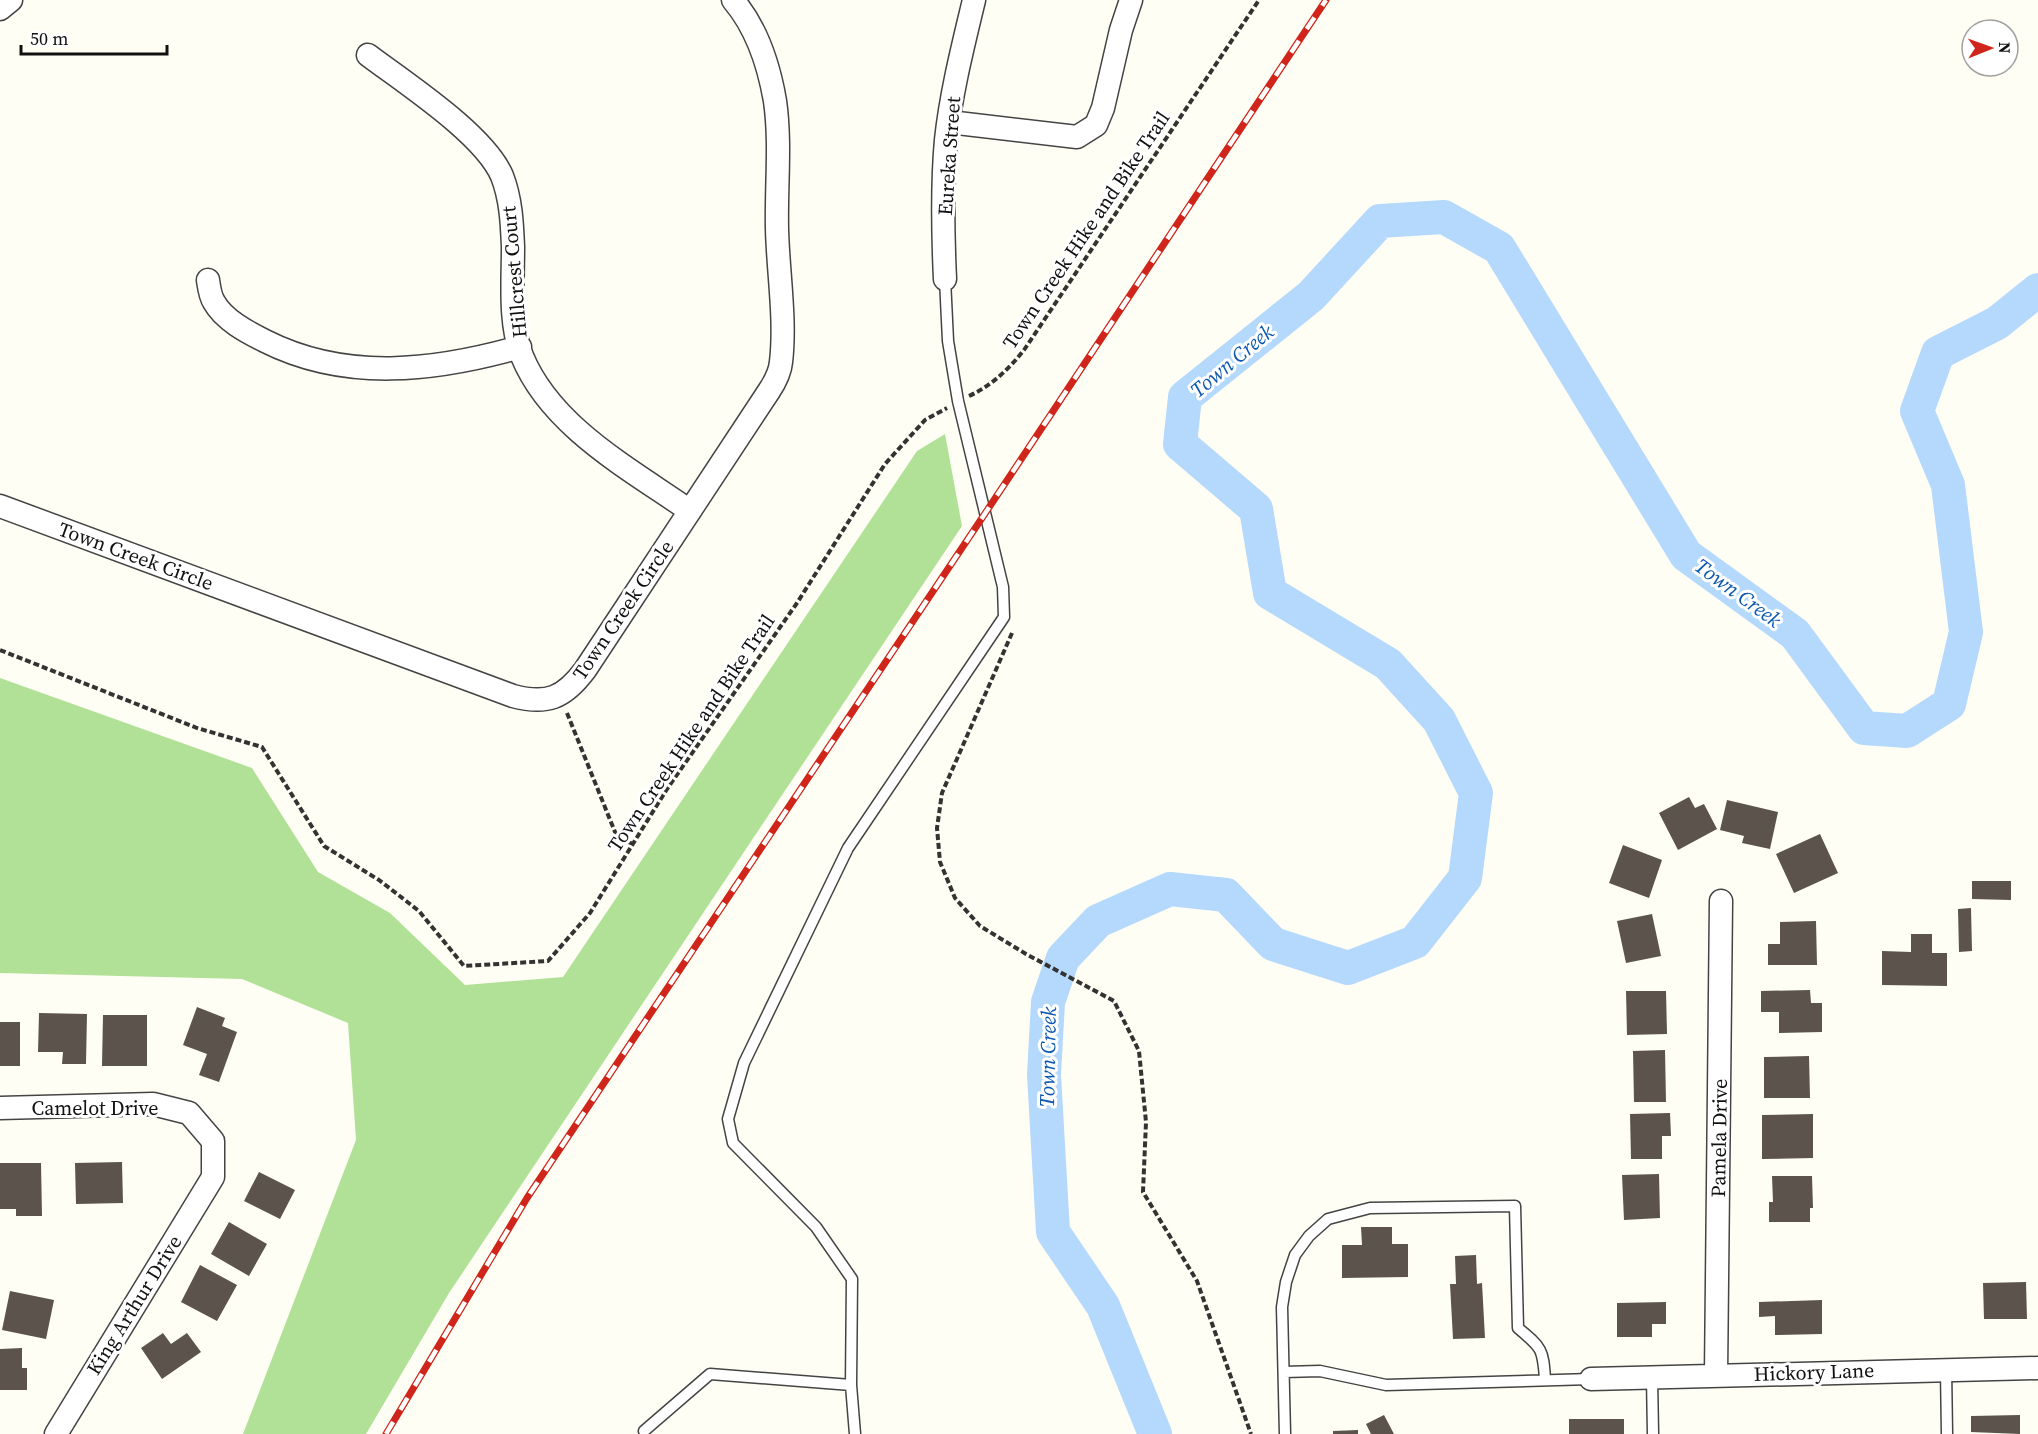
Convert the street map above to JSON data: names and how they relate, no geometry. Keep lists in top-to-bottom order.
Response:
{
  "streets": {
    "street": [
      "Eureka Street",
      "Hillcrest Court",
      "Town Creek Circle",
      "Camelot Drive",
      "Pamela Drive",
      "King Arthur Drive",
      "Hickory Lane"
    ],
    "path": ["Town Creek Hike and Bike Trail"]
  },
  "crossings": [
    ["Hillcrest Court", "Town Creek Circle"],
    ["Camelot Drive", "King Arthur Drive"],
    ["Pamela Drive", "Hickory Lane"]
  ],
  "water": ["Town Creek"],
  "scale_bar": "50 m",
  "north": "right"
}
